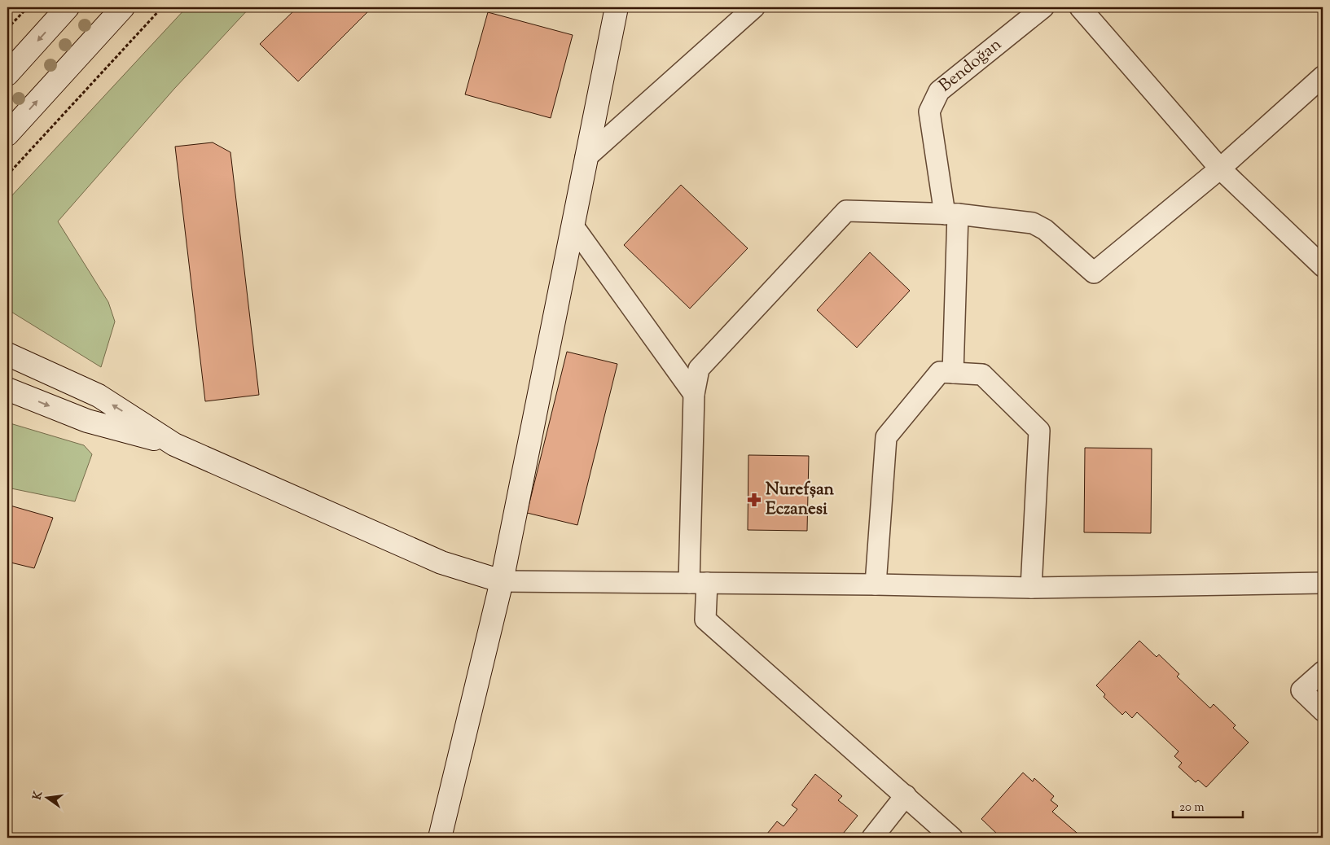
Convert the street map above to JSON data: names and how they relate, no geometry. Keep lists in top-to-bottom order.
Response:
{
  "streets": {
    "street": ["Bendoğan"]
  },
  "places": {
    "pharmacy": ["Nurefşan Eczanesi"]
  },
  "scale_bar": "20 m",
  "north": "left"
}
